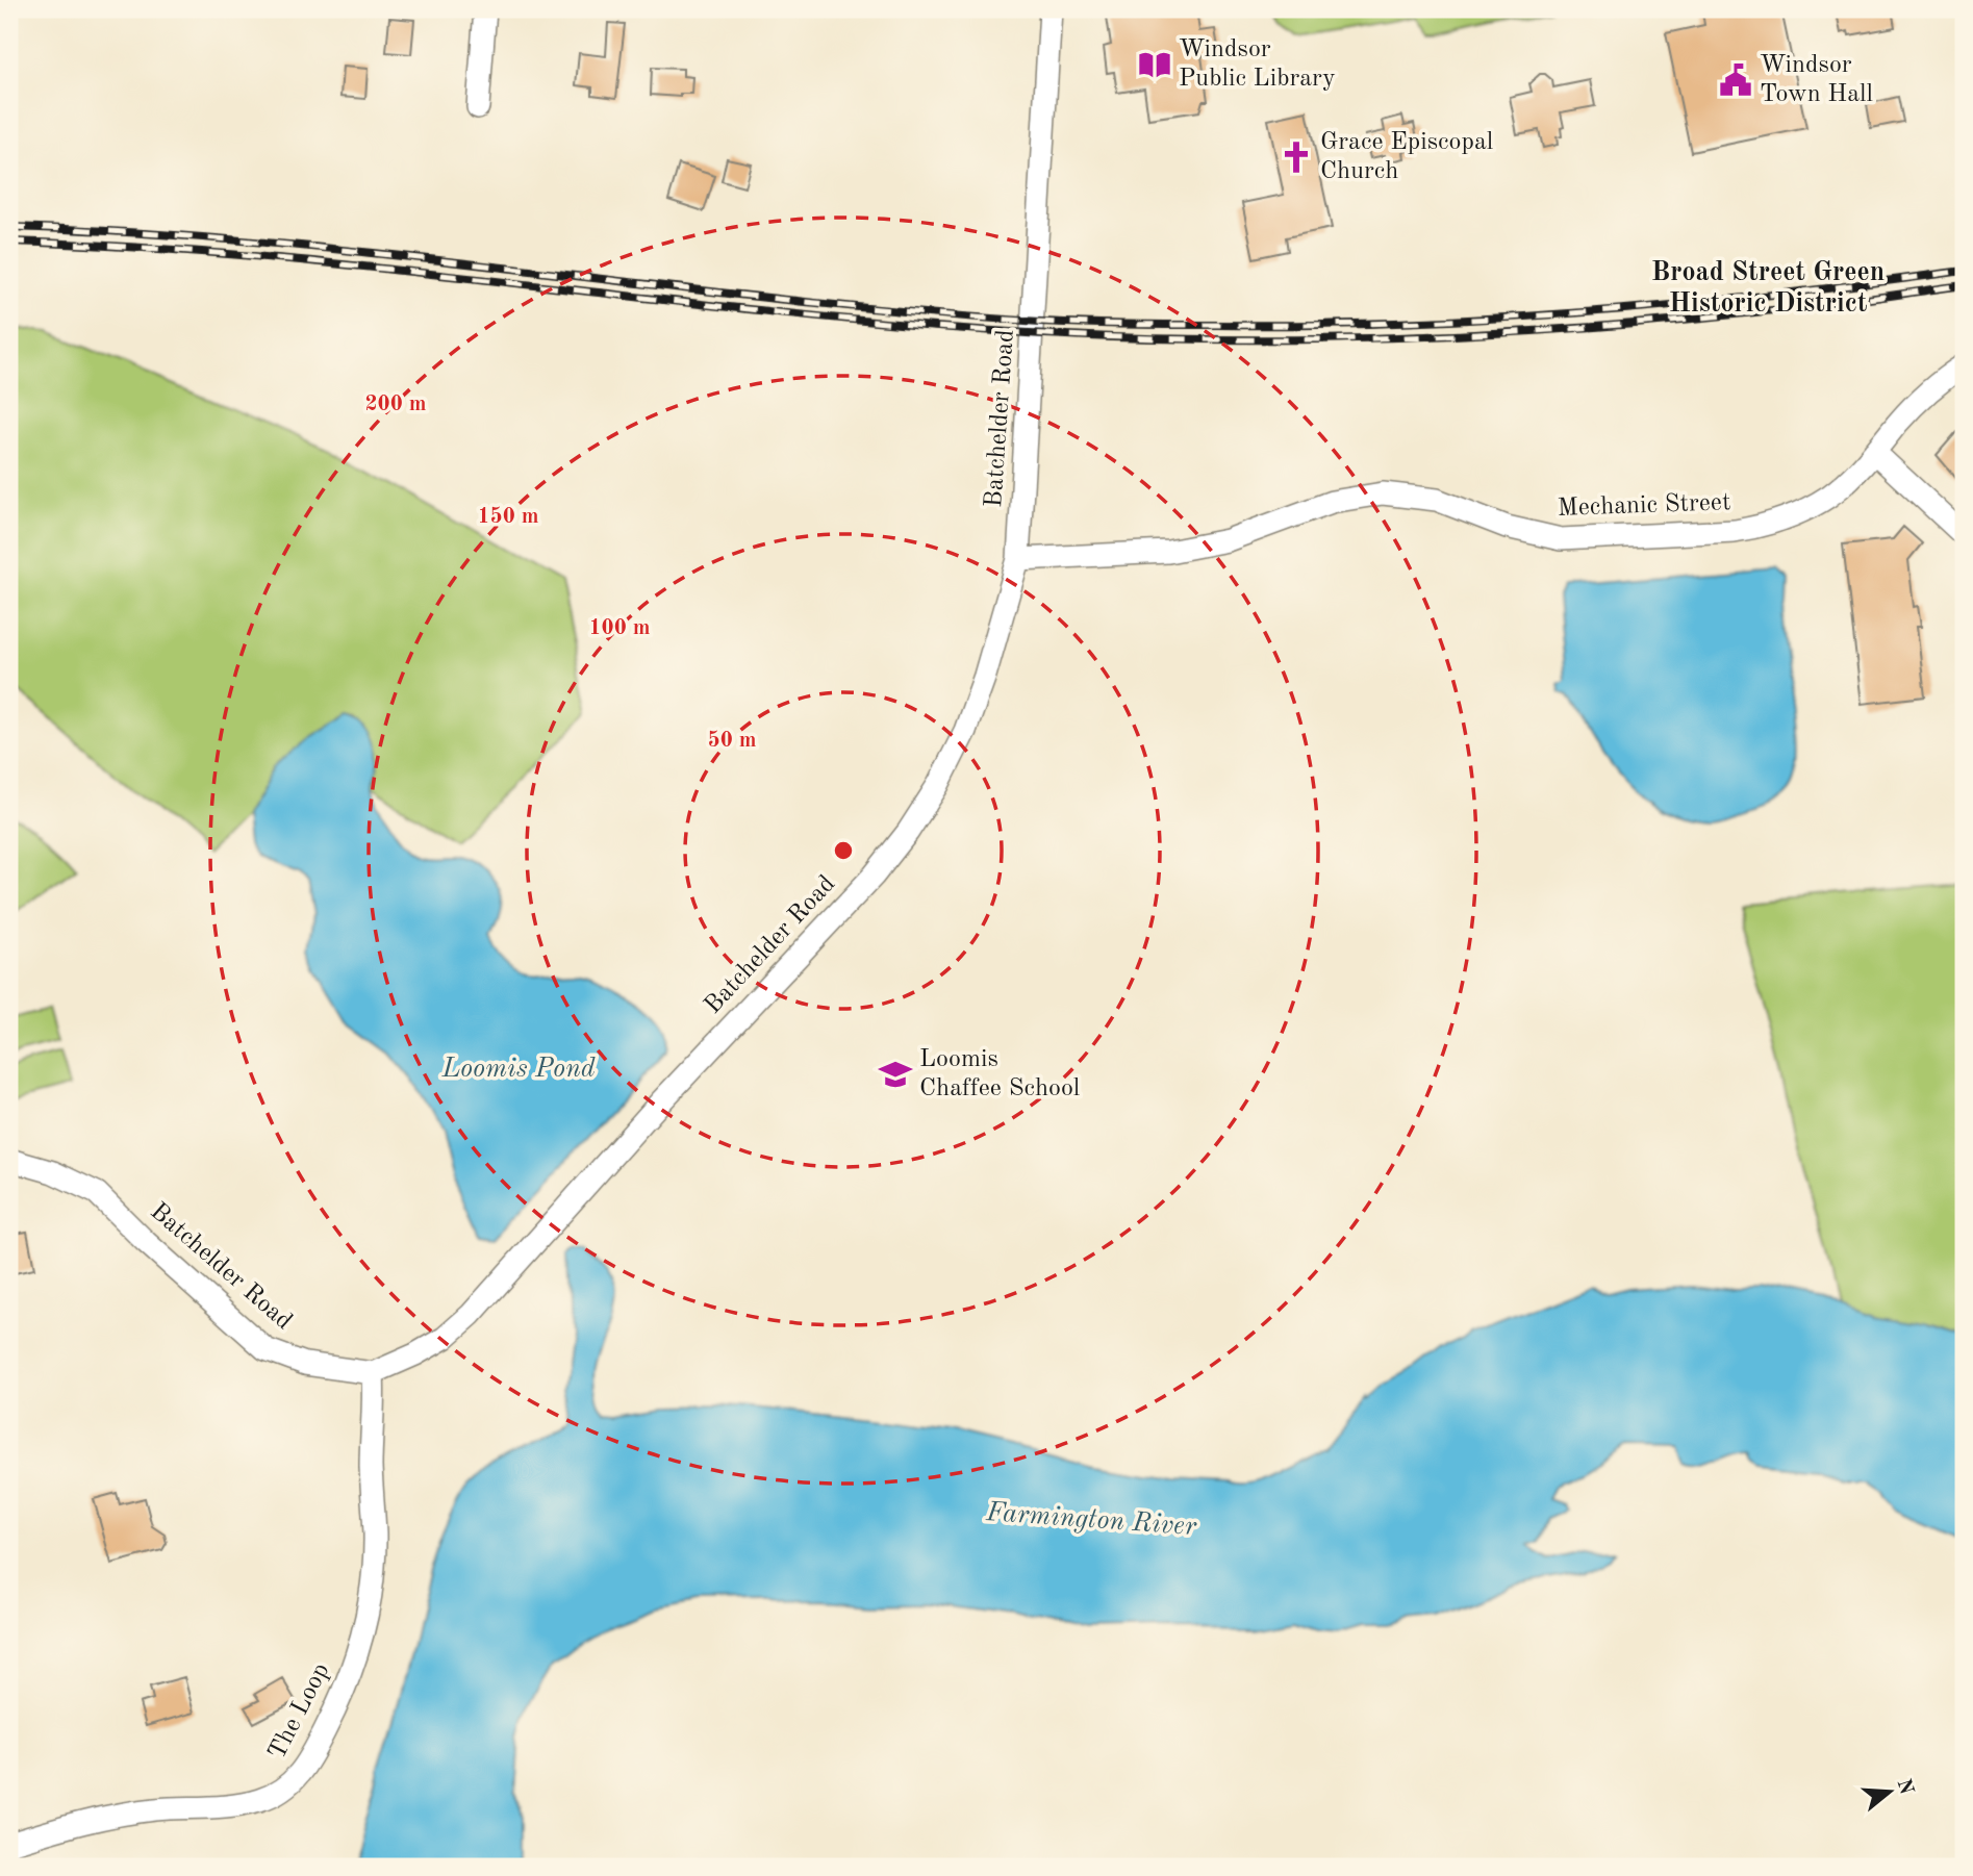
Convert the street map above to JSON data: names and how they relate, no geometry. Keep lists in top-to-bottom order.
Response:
{
  "streets": {
    "street": ["Batchelder Road", "Mechanic Street", "The Loop"]
  },
  "crossings": [
    ["Batchelder Road", "Mechanic Street"],
    ["Batchelder Road", "The Loop"]
  ],
  "districts": ["Broad Street Green Historic District"],
  "water": ["Loomis Pond", "Farmington River"],
  "places": {
    "library": ["Windsor Public Library"],
    "public building": ["Windsor Town Hall"],
    "church": ["Grace Episcopal Church"],
    "school or university": ["Loomis Chaffee School"]
  },
  "north": "right",
  "rings": [
    "200 m",
    "150 m",
    "100 m",
    "50 m"
  ]
}
